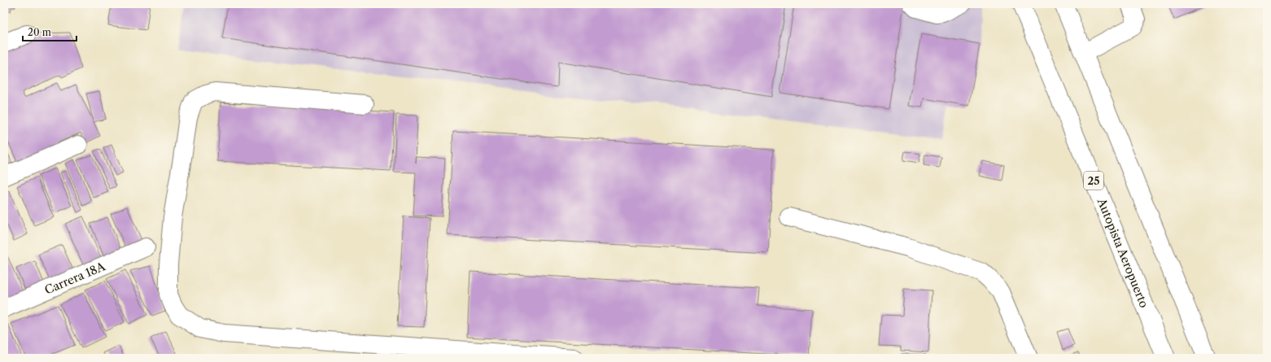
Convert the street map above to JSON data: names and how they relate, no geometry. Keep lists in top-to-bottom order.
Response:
{
  "streets": {
    "main road": ["25", "Autopista Aeropuerto", "Carrera 18A"]
  },
  "scale_bar": "20 m"
}
